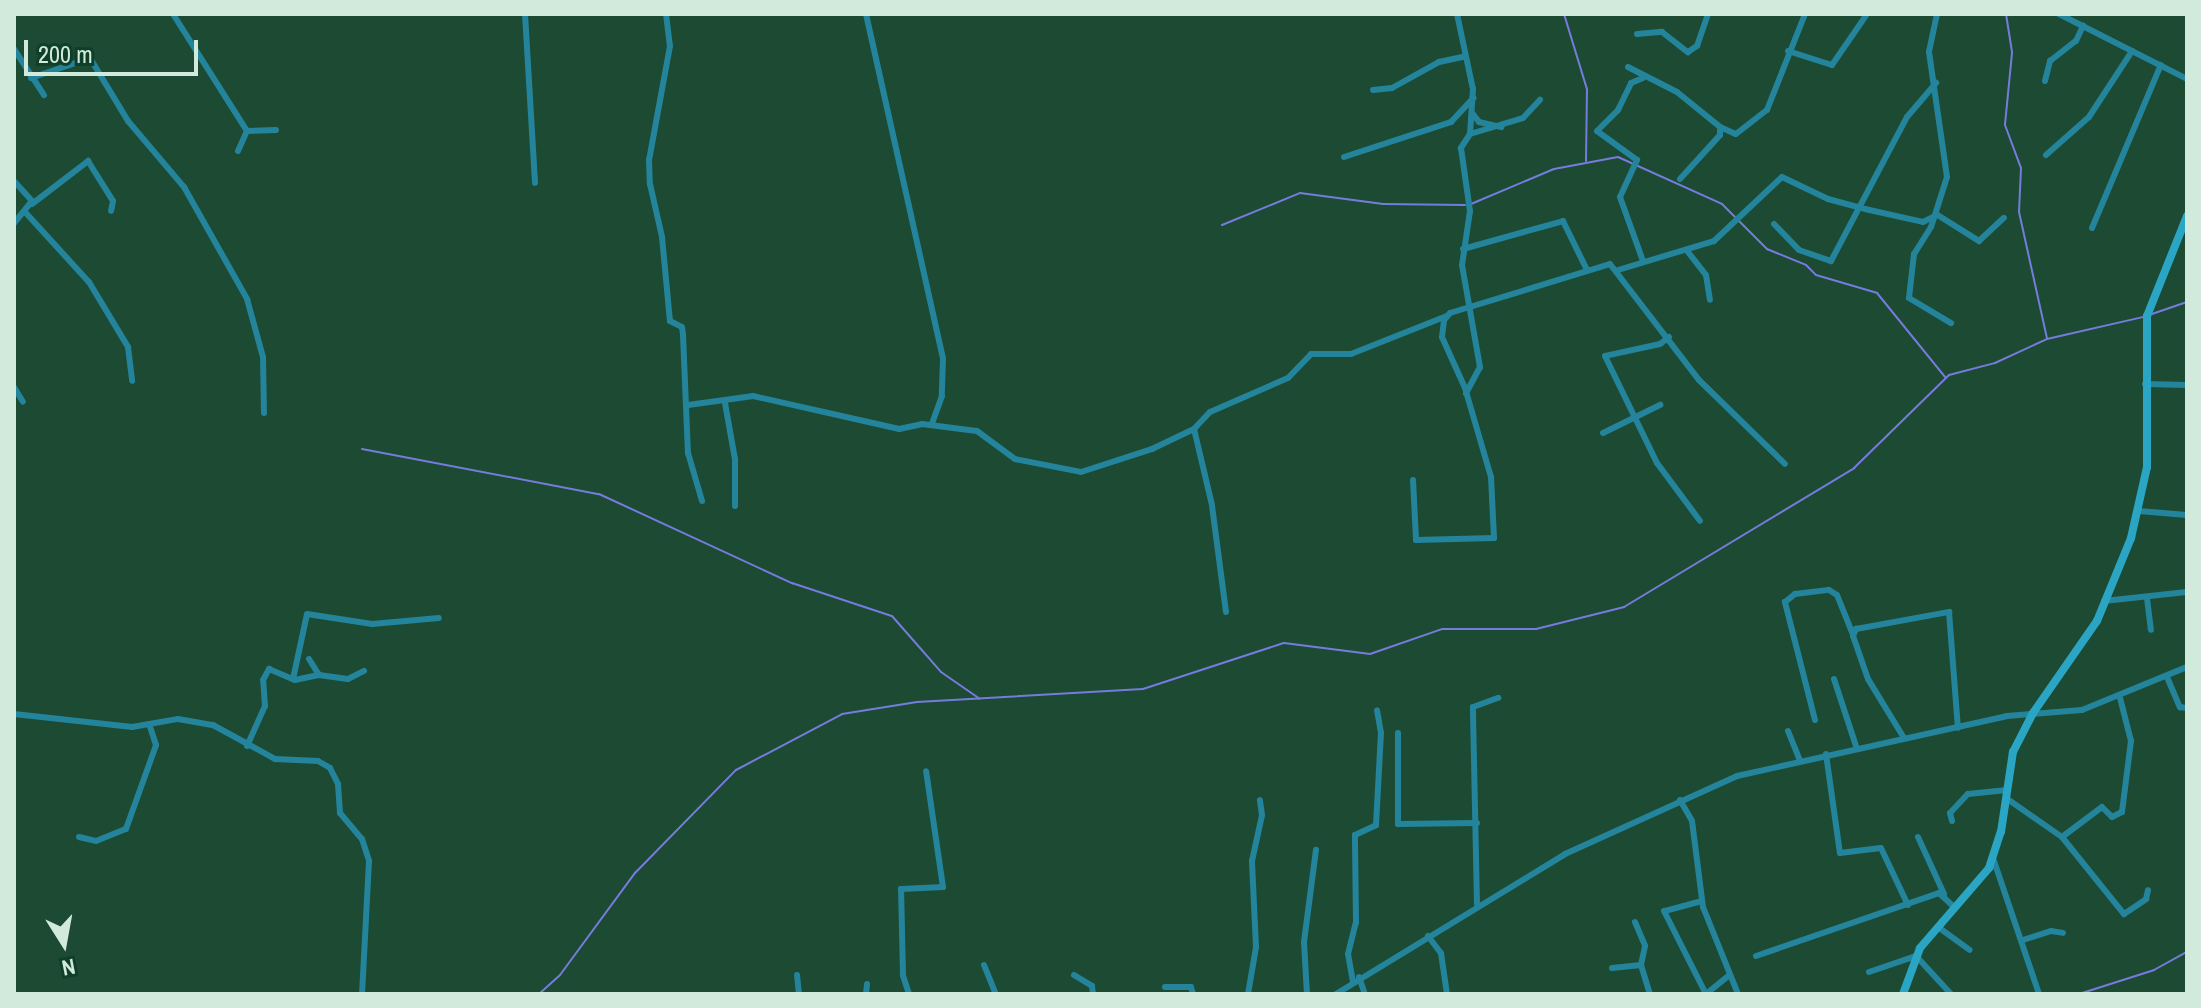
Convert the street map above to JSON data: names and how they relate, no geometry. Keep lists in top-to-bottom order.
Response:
{
  "scale_bar": "200 m",
  "north": "bottom"
}
